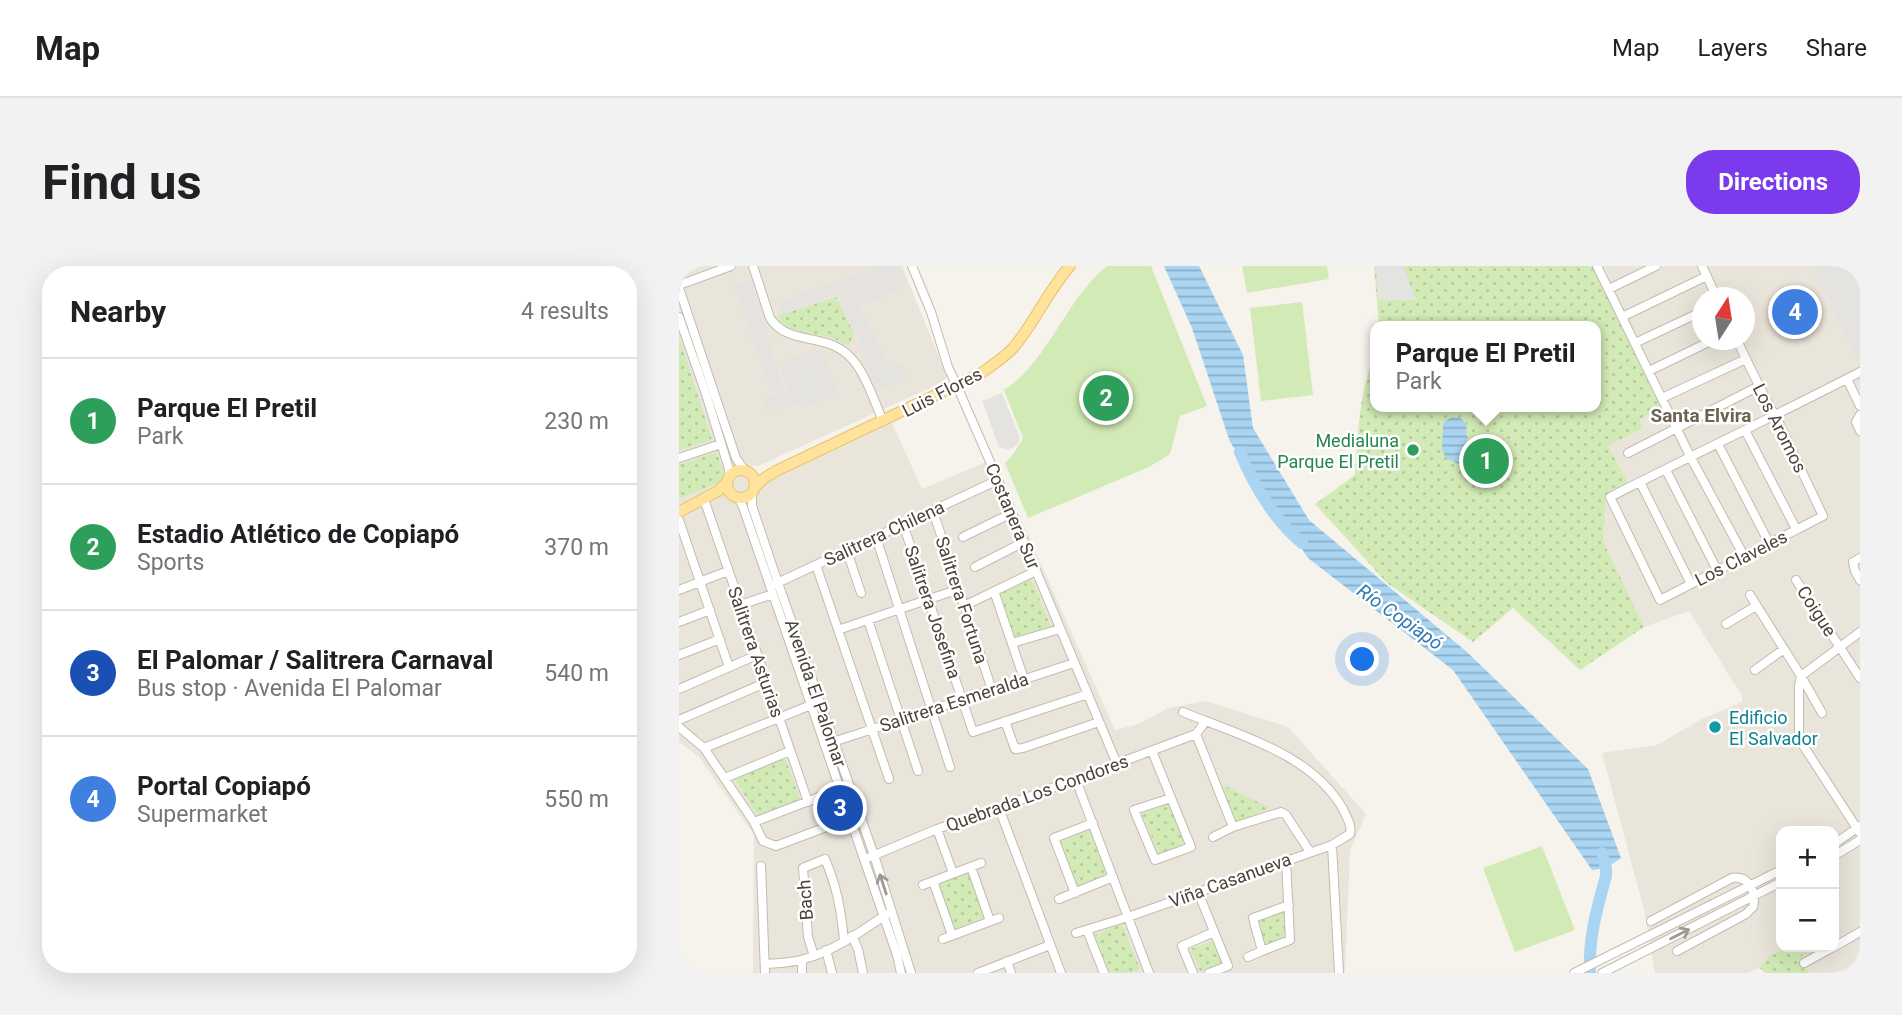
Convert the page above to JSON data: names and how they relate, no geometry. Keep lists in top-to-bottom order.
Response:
{
  "streets": {
    "main road": ["Luis Flores"],
    "street": [
      "Los Aromos",
      "Costanera Sur",
      "Salitrera Chilena",
      "Los Claveles",
      "Salitrera Fortuna",
      "Coigue",
      "Salitrera Josefina",
      "Salitrera Asturias",
      "Avenida El Palomar",
      "Salitrera Esmeralda",
      "Quebrada Los Condores",
      "Viña Casanueva",
      "Bach"
    ]
  },
  "crossings": [
    ["Luis Flores", "Costanera Sur"],
    ["Luis Flores", "Avenida El Palomar"],
    ["Los Aromos", "Los Claveles"],
    ["Costanera Sur", "Salitrera Chilena"],
    ["Costanera Sur", "Salitrera Esmeralda"],
    ["Costanera Sur", "Quebrada Los Condores"],
    ["Salitrera Chilena", "Salitrera Fortuna"],
    ["Salitrera Chilena", "Salitrera Josefina"],
    ["Salitrera Chilena", "Salitrera Asturias"],
    ["Salitrera Chilena", "Avenida El Palomar"],
    ["Salitrera Fortuna", "Salitrera Esmeralda"],
    ["Salitrera Josefina", "Salitrera Esmeralda"],
    ["Avenida El Palomar", "Salitrera Esmeralda"],
    ["Avenida El Palomar", "Quebrada Los Condores"]
  ],
  "districts": ["Santa Elvira"],
  "water": ["Río Copiapó"],
  "places": ["Medialuna Parque El Pretil", "Edificio El Salvador"],
  "north": "top",
  "page": {
    "header": "Map",
    "nav": ["Map", "Layers", "Share"],
    "buttons": "Directions",
    "title": "Find us",
    "heading": ["Nearby", "4 results"],
    "pins": [
      "4",
      "2",
      "1",
      "3"
    ],
    "popup": ["Parque El Pretil", "Park"],
    "list": [
      {
        "mark": "1",
        "name": "Parque El Pretil",
        "note": "Park",
        "value": "230 m"
      },
      {
        "mark": "2",
        "name": "Estadio Atlético de Copiapó",
        "note": "Sports",
        "value": "370 m"
      },
      {
        "mark": "3",
        "name": "El Palomar / Salitrera Carnaval",
        "note": "Bus stop · Avenida El Palomar",
        "value": "540 m"
      },
      {
        "mark": "4",
        "name": "Portal Copiapó",
        "note": "Supermarket",
        "value": "550 m"
      }
    ],
    "map_buttons": ["+", "−"]
  }
}
